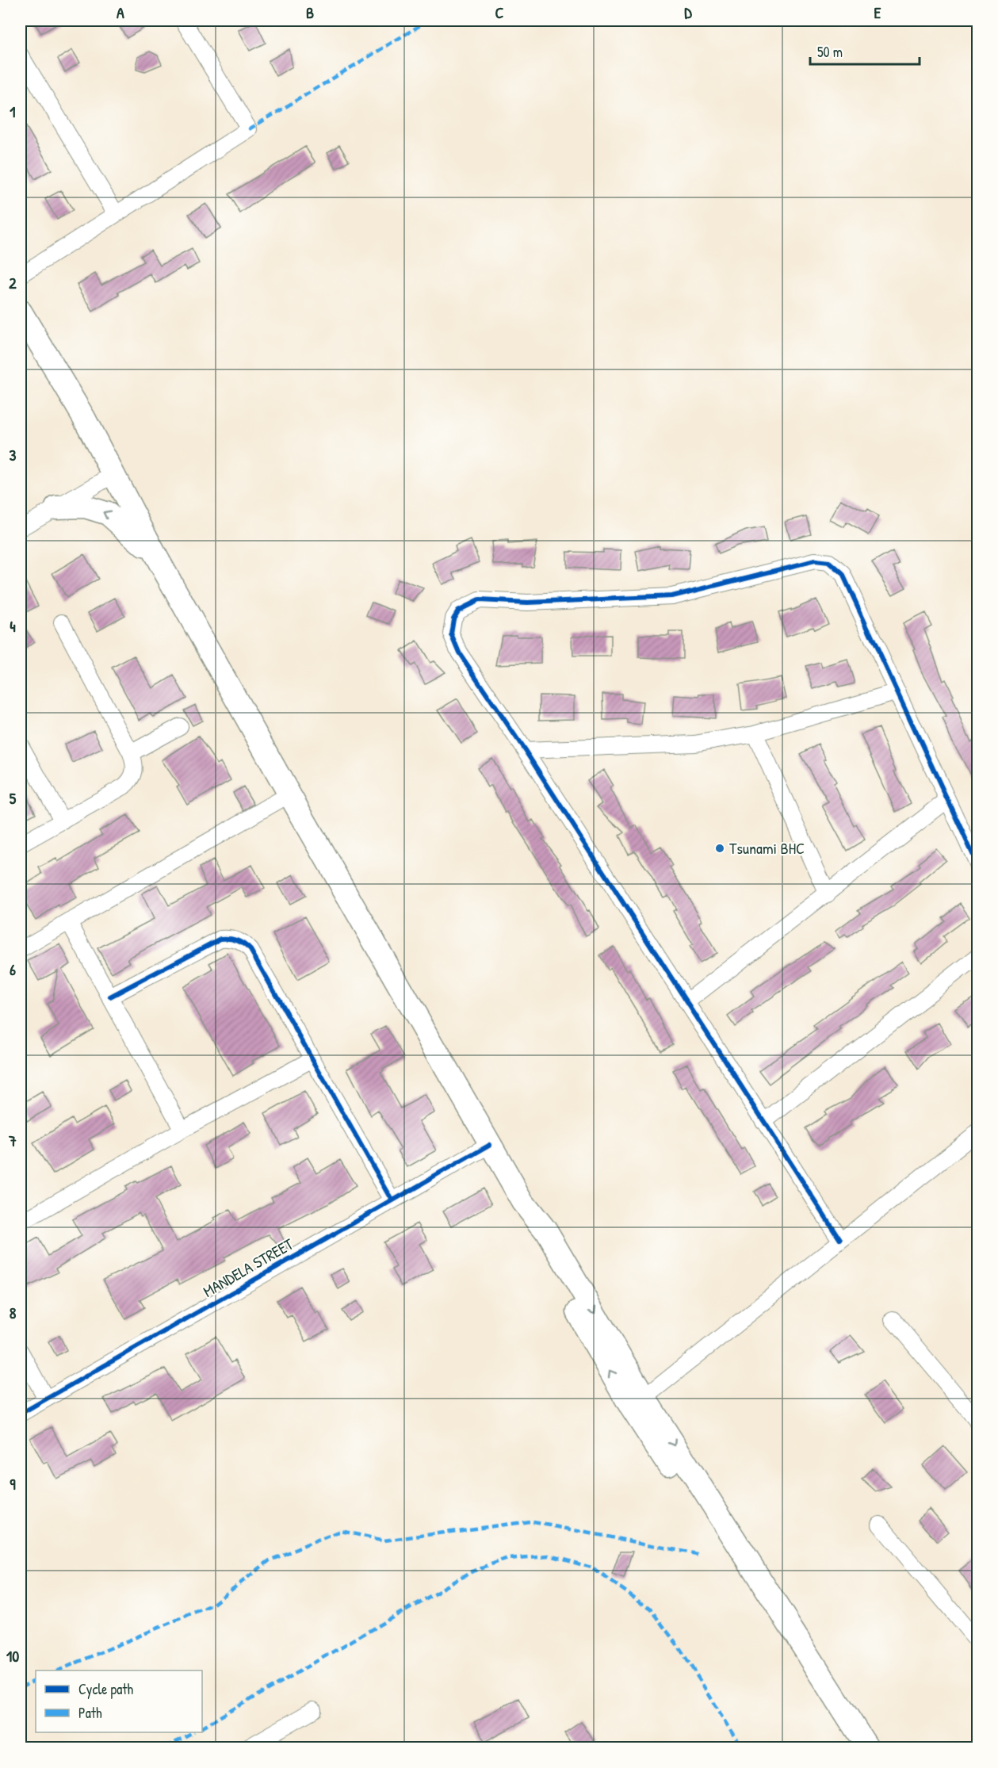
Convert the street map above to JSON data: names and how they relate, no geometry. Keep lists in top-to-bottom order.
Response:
{
  "streets": {
    "street": ["MANDELA STREET"]
  },
  "places": ["Tsunami BHC"],
  "legend": ["Cycle path", "Path"],
  "scale_bar": "50 m",
  "grid": {
    "columns": [
      "A",
      "B",
      "C",
      "D",
      "E"
    ],
    "rows": [
      "1",
      "2",
      "3",
      "4",
      "5",
      "6",
      "7",
      "8",
      "9",
      "10"
    ]
  }
}
